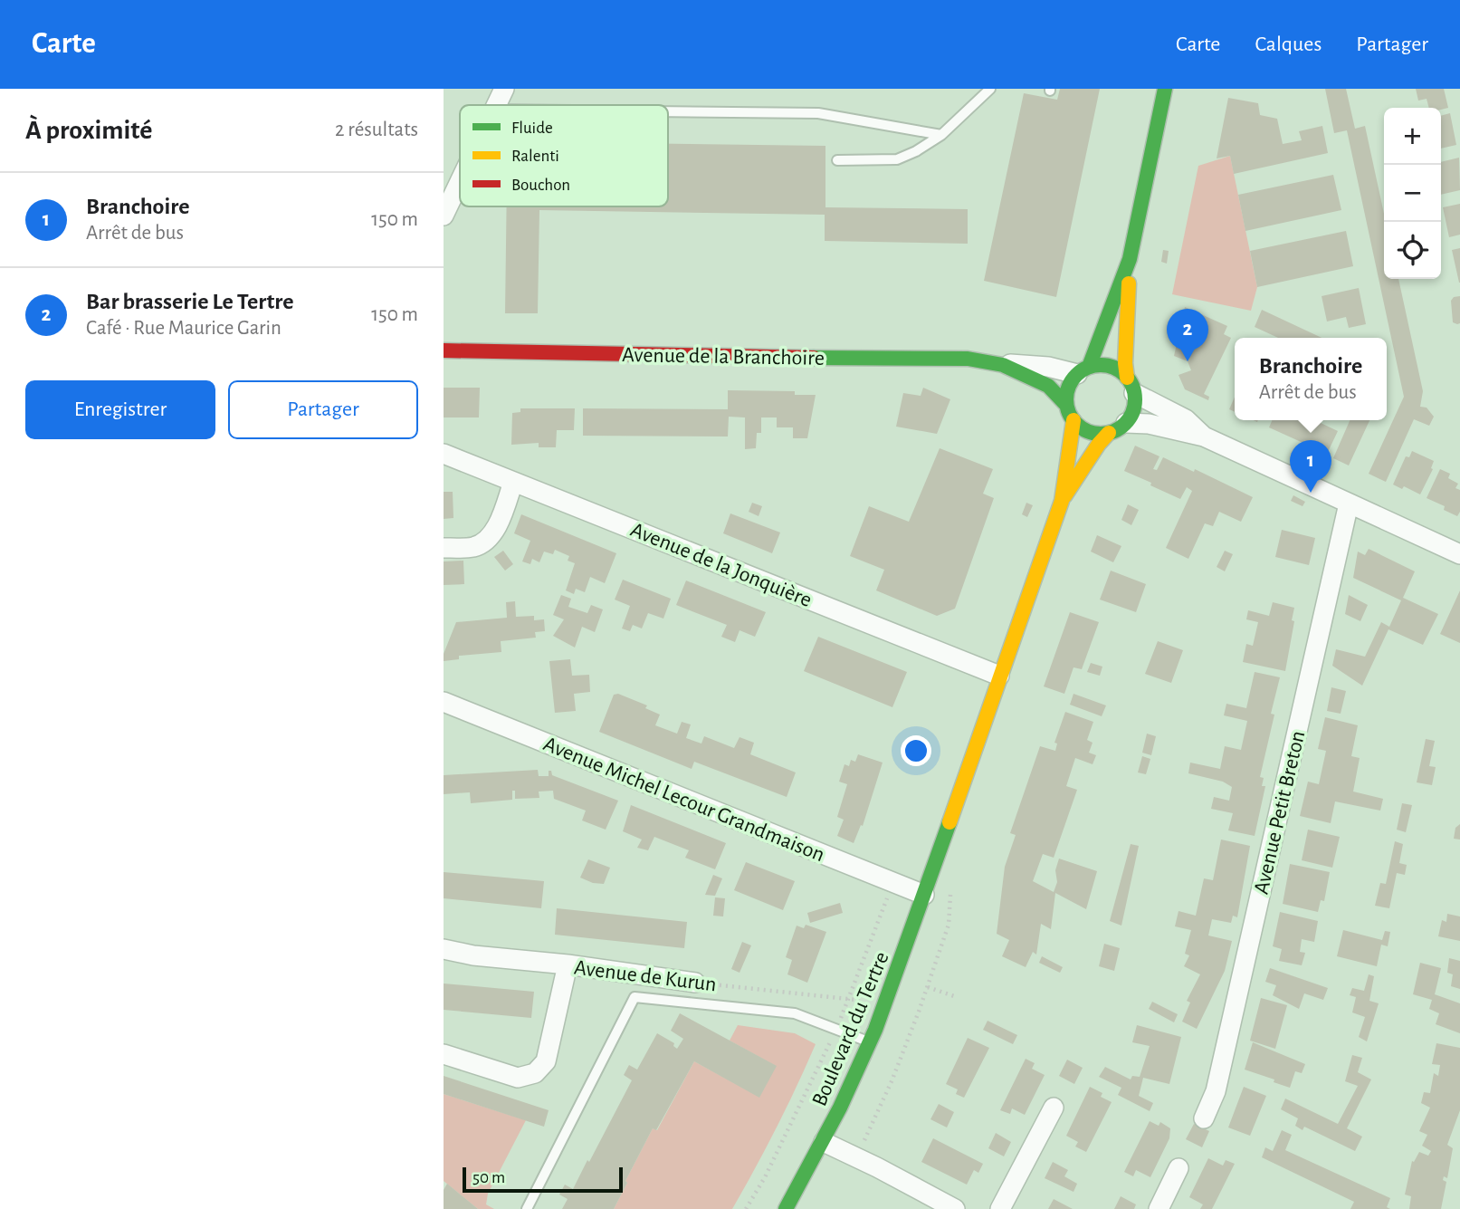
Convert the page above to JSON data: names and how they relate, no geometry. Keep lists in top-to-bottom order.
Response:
{
  "streets": {
    "main road": ["Avenue de la Branchoire", "Boulevard du Tertre"],
    "street": [
      "Avenue de la Jonquière",
      "Avenue Michel Lecour Grandmaison",
      "Avenue Petit Breton",
      "Avenue de Kurun"
    ]
  },
  "crossings": [
    ["Avenue de la Branchoire", "Boulevard du Tertre"],
    ["Avenue de la Jonquière", "Boulevard du Tertre"],
    ["Avenue Michel Lecour Grandmaison", "Boulevard du Tertre"],
    ["Avenue de Kurun", "Boulevard du Tertre"]
  ],
  "legend": ["Fluide", "Ralenti", "Bouchon"],
  "scale_bar": "50 m",
  "page": {
    "header": "Carte",
    "nav": ["Carte", "Calques", "Partager"],
    "heading": ["À proximité", "2 résultats"],
    "map_buttons": ["+", "−"],
    "list": [
      {
        "mark": "1",
        "name": "Branchoire",
        "note": "Arrêt de bus",
        "value": "150 m"
      },
      {
        "mark": "2",
        "name": "Bar brasserie Le Tertre",
        "note": "Café · Rue Maurice Garin",
        "value": "150 m"
      }
    ],
    "pins": ["2", "1"],
    "popup": ["Branchoire", "Arrêt de bus"],
    "buttons": ["Enregistrer", "Partager"],
    "scale": "50 m"
  }
}
